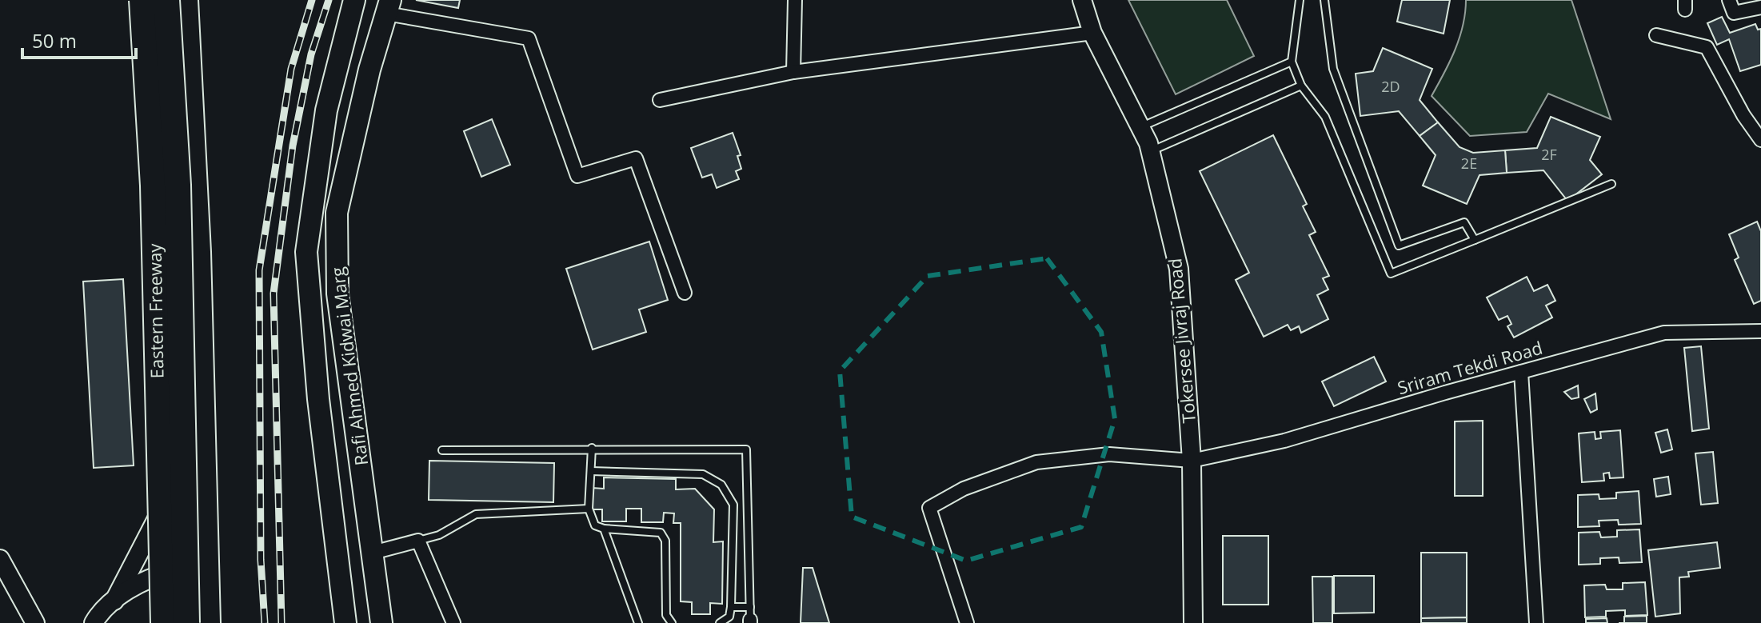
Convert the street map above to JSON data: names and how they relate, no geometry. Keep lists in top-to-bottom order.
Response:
{
  "streets": {
    "highway": ["Eastern Freeway"],
    "main road": ["Rafi Ahmed Kidwai Marg"],
    "street": ["Tokersee Jivraj Road", "Sriram Tekdi Road"]
  },
  "crossings": [
    ["Tokersee Jivraj Road", "Sriram Tekdi Road"]
  ],
  "house_numbers": ["2D", "2F", "2E"],
  "scale_bar": "50 m"
}
